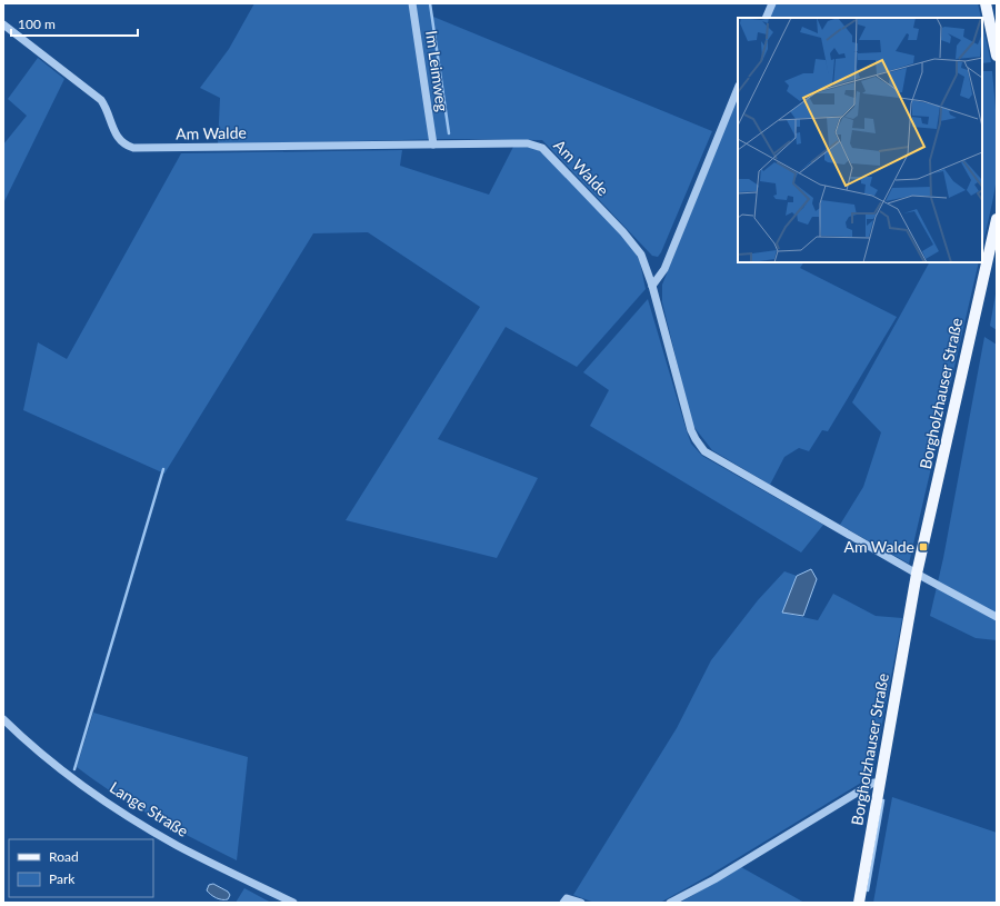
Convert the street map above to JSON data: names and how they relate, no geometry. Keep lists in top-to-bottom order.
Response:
{
  "streets": {
    "main road": ["Borgholzhauser Straße"],
    "street": ["Im Leimweg", "Am Walde", "Lange Straße"]
  },
  "crossings": [
    ["Im Leimweg", "Am Walde"],
    ["Am Walde", "Borgholzhauser Straße"]
  ],
  "places": {
    "transit": ["Am Walde"]
  },
  "legend": ["Road", "Park"],
  "scale_bar": "100 m"
}
